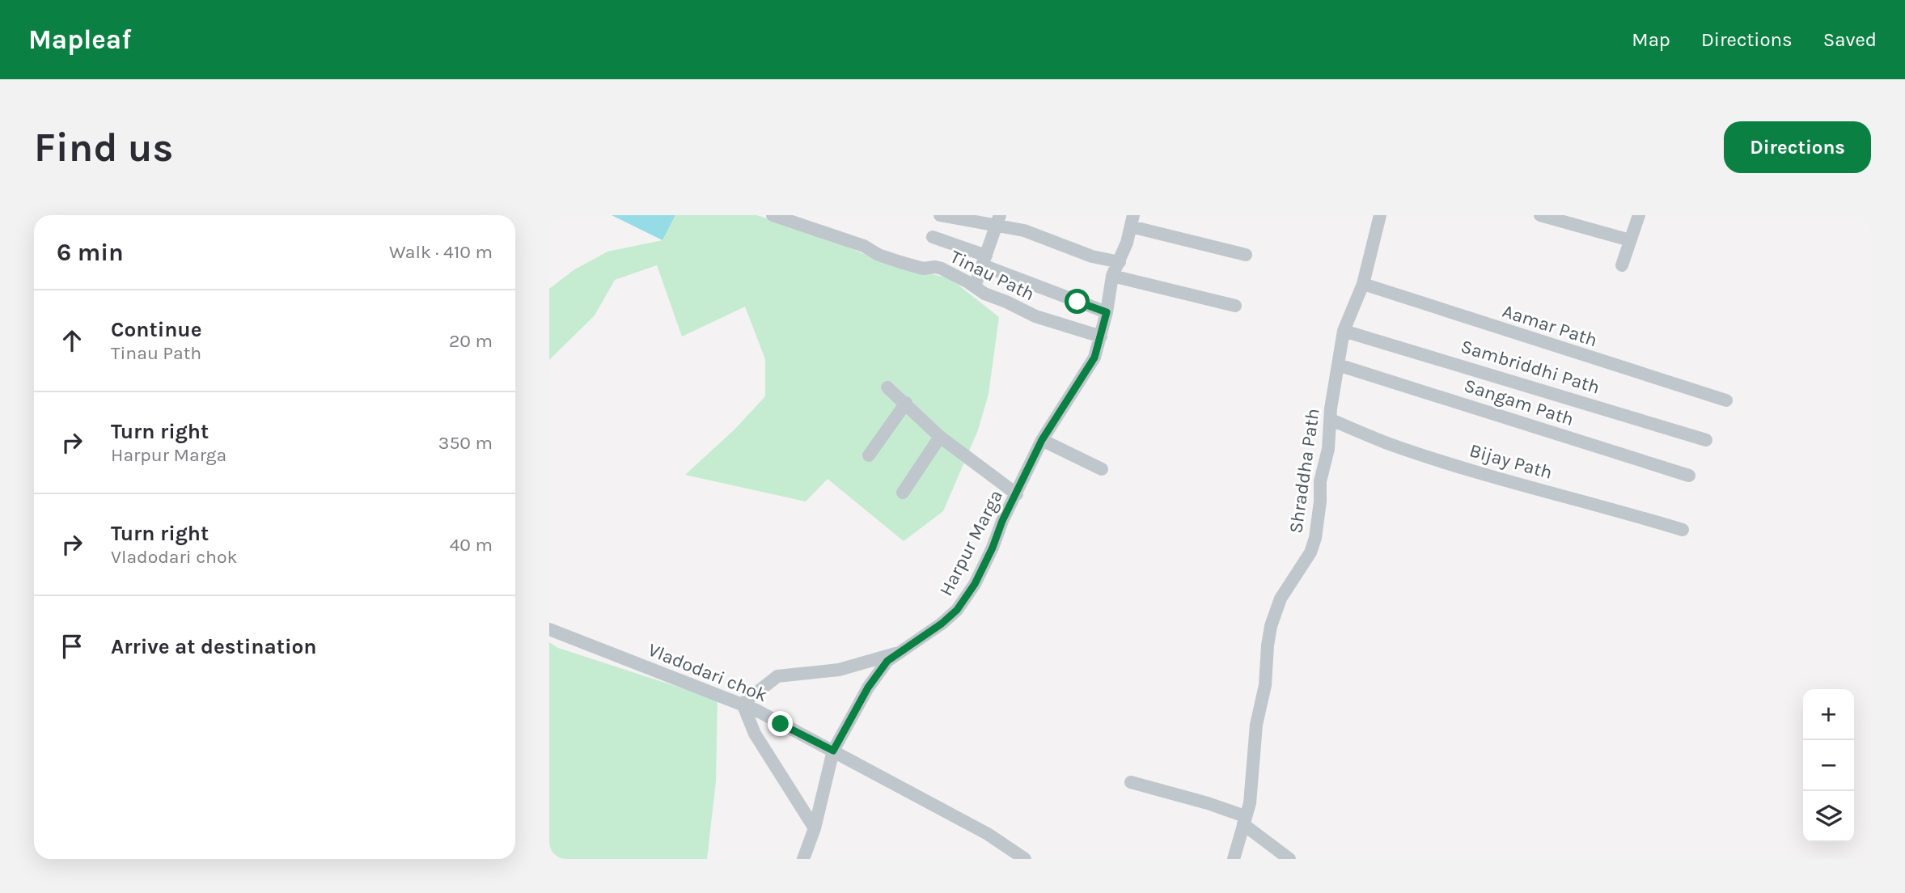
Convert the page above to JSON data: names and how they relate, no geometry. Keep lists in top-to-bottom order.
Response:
{
  "streets": {
    "street": [
      "Tinau Path",
      "Aamar Path",
      "Sambriddhi Path",
      "Sangam Path",
      "Bijay Path",
      "Shraddha Path",
      "Harpur Marga",
      "Vladodari chok"
    ]
  },
  "crossings": [
    ["Tinau Path", "Harpur Marga"],
    ["Aamar Path", "Shraddha Path"],
    ["Sambriddhi Path", "Shraddha Path"],
    ["Sangam Path", "Shraddha Path"],
    ["Bijay Path", "Shraddha Path"],
    ["Harpur Marga", "Vladodari chok"]
  ],
  "page": {
    "header": "Mapleaf",
    "nav": ["Map", "Directions", "Saved"],
    "buttons": "Directions",
    "title": "Find us",
    "heading": ["6 min", "Walk · 410 m"],
    "list": [
      ["Continue", "Tinau Path", "20 m"],
      ["Turn right", "Harpur Marga", "350 m"],
      ["Turn right", "Vladodari chok", "40 m"],
      "Arrive at destination"
    ],
    "map_buttons": ["+", "−"]
  }
}
